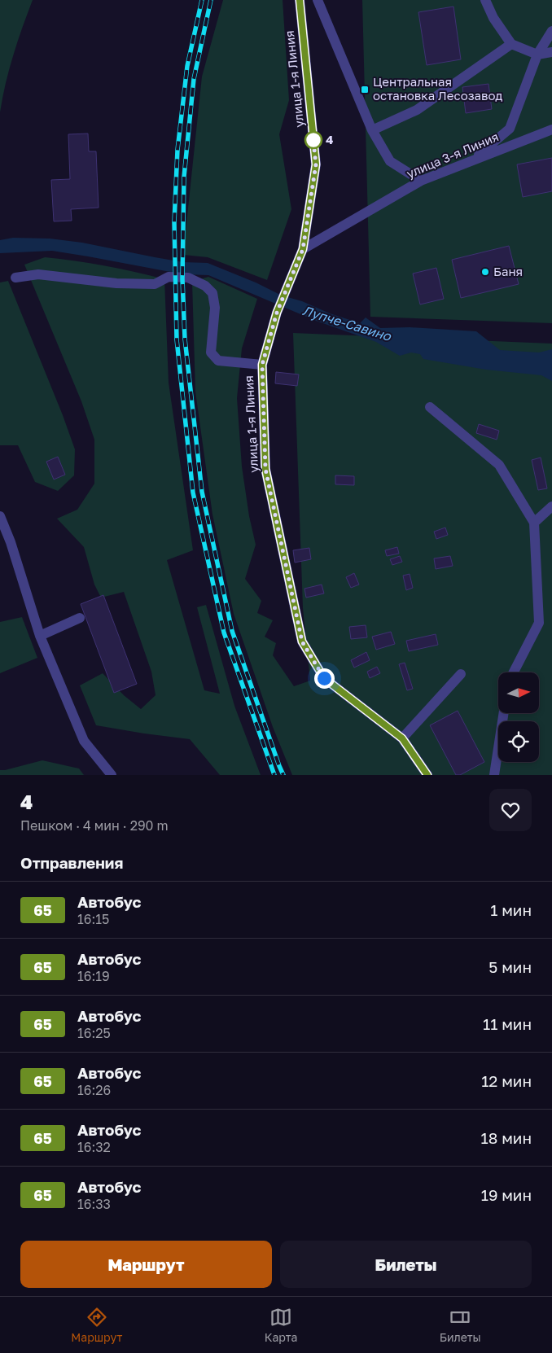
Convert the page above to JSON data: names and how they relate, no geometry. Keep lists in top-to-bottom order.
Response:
{
  "streets": {
    "street": ["улица 1-я Линия", "улица 3-я Линия"]
  },
  "crossings": [
    ["улица 1-я Линия", "улица 3-я Линия"]
  ],
  "water": ["Лупче-Савино"],
  "places": {
    "transit": ["Центральная остановка Лесозавод"],
    "other": ["4", "Баня"]
  },
  "lines": ["bus line 65"],
  "north": "right",
  "page": {
    "heading": [
      ["4", "Пешком · 4 мин · 290 m"],
      "Отправления"
    ],
    "list": [
      {
        "mark": "65",
        "name": "Автобус",
        "note": "16:15",
        "value": "1 мин"
      },
      {
        "mark": "65",
        "name": "Автобус",
        "note": "16:19",
        "value": "5 мин"
      },
      {
        "mark": "65",
        "name": "Автобус",
        "note": "16:25",
        "value": "11 мин"
      },
      {
        "mark": "65",
        "name": "Автобус",
        "note": "16:26",
        "value": "12 мин"
      },
      {
        "mark": "65",
        "name": "Автобус",
        "note": "16:32",
        "value": "18 мин"
      },
      {
        "mark": "65",
        "name": "Автобус",
        "note": "16:33",
        "value": "19 мин"
      }
    ],
    "buttons": ["Маршрут", "Билеты"],
    "tabs": ["Маршрут", "Карта", "Билеты"]
  }
}
